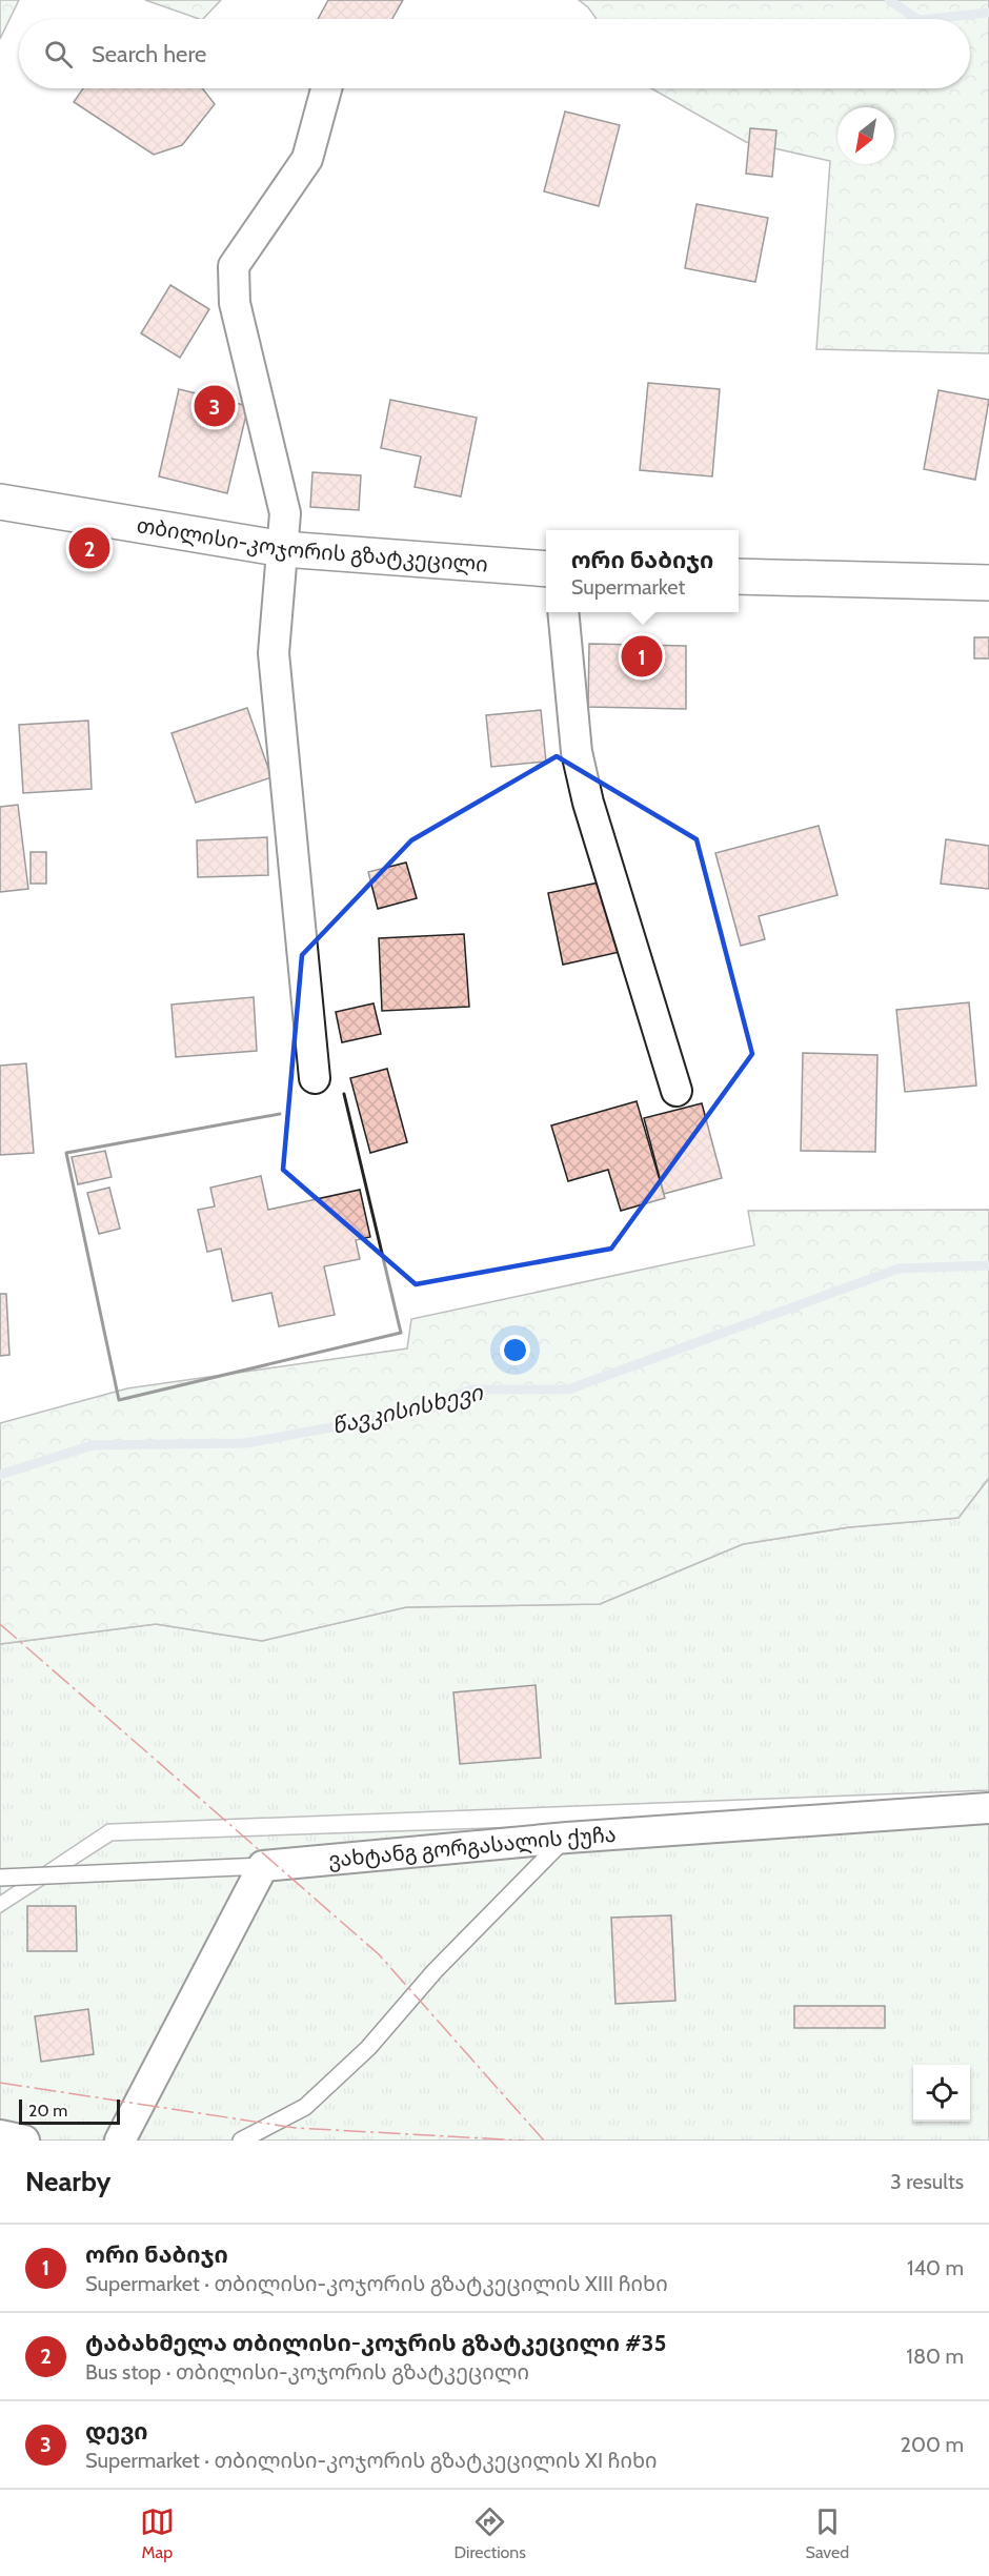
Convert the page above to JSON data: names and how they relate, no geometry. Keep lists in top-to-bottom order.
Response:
{
  "streets": {
    "main road": ["თბილისი-კოჯორის გზატკეცილი"],
    "street": ["ვახტანგ გორგასალის ქუჩა"]
  },
  "water": ["წავკისისხევი"],
  "scale_bar": "20 m",
  "north": "bottom left",
  "page": {
    "search": "Search here",
    "pins": ["3", "2", "1"],
    "popup": ["ორი ნაბიჯი", "Supermarket"],
    "scale": "20 m",
    "heading": ["Nearby", "3 results"],
    "list": [
      {
        "mark": "1",
        "name": "ორი ნაბიჯი",
        "note": "Supermarket · თბილისი-კოჯორის გზატკეცილის XIII ჩიხი",
        "value": "140 m"
      },
      {
        "mark": "2",
        "name": "ტაბახმელა თბილისი-კოჯრის გზატკეცილი #35",
        "note": "Bus stop · თბილისი-კოჯორის გზატკეცილი",
        "value": "180 m"
      },
      {
        "mark": "3",
        "name": "დევი",
        "note": "Supermarket · თბილისი-კოჯორის გზატკეცილის XI ჩიხი",
        "value": "200 m"
      }
    ],
    "nav": ["Map", "Directions", "Saved"]
  }
}
